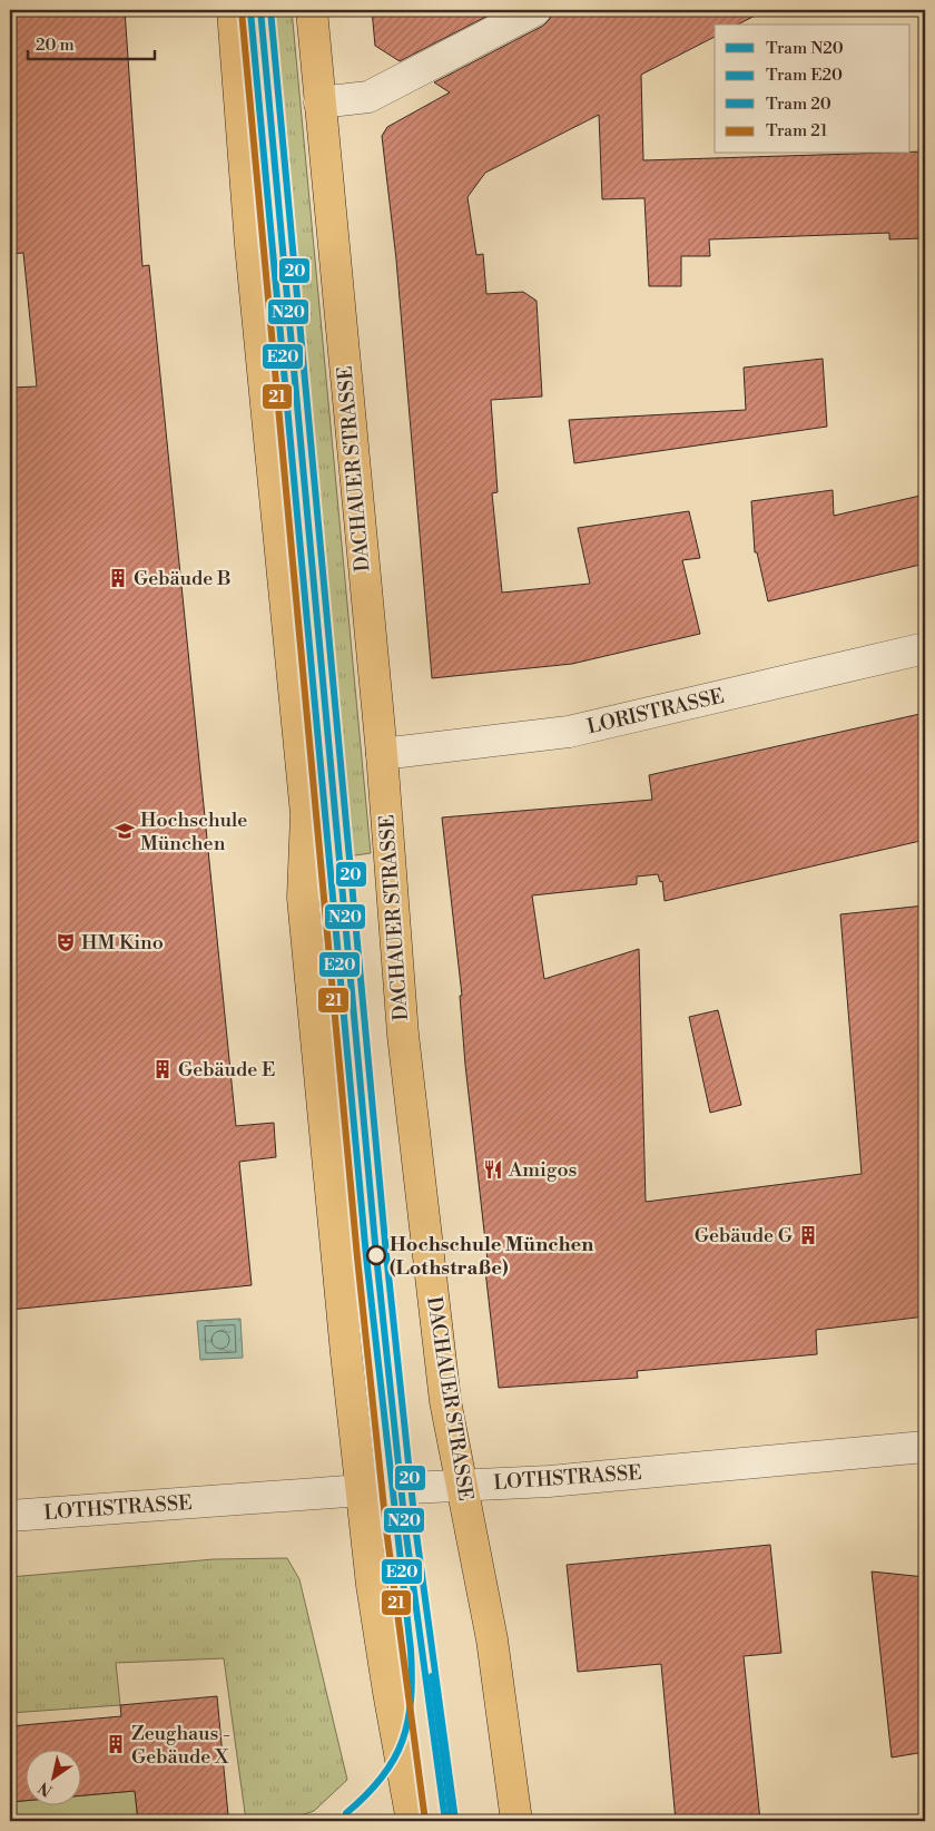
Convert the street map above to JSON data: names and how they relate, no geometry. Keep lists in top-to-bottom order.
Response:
{
  "streets": {
    "main road": ["DACHAUER STRASSE"],
    "street": ["LORISTRASSE", "LOTHSTRASSE"]
  },
  "crossings": [
    ["DACHAUER STRASSE", "LORISTRASSE"],
    ["DACHAUER STRASSE", "LOTHSTRASSE"]
  ],
  "places": {
    "building": [
      "Gebäude B",
      "Gebäude E",
      "Gebäude G",
      "Zeughaus - Gebäude X"
    ],
    "school or university": ["Hochschule München"],
    "theatre": ["HM Kino"],
    "restaurant": ["Amigos"],
    "other": ["Hochschule München (Lothstraße)"]
  },
  "lines": [
    "tram line N20",
    "tram line 20",
    "tram line E20",
    "tram line 21"
  ],
  "legend": [
    "Tram N20",
    "Tram E20",
    "Tram 20",
    "Tram 21"
  ],
  "scale_bar": "20 m",
  "north": "bottom left"
}
